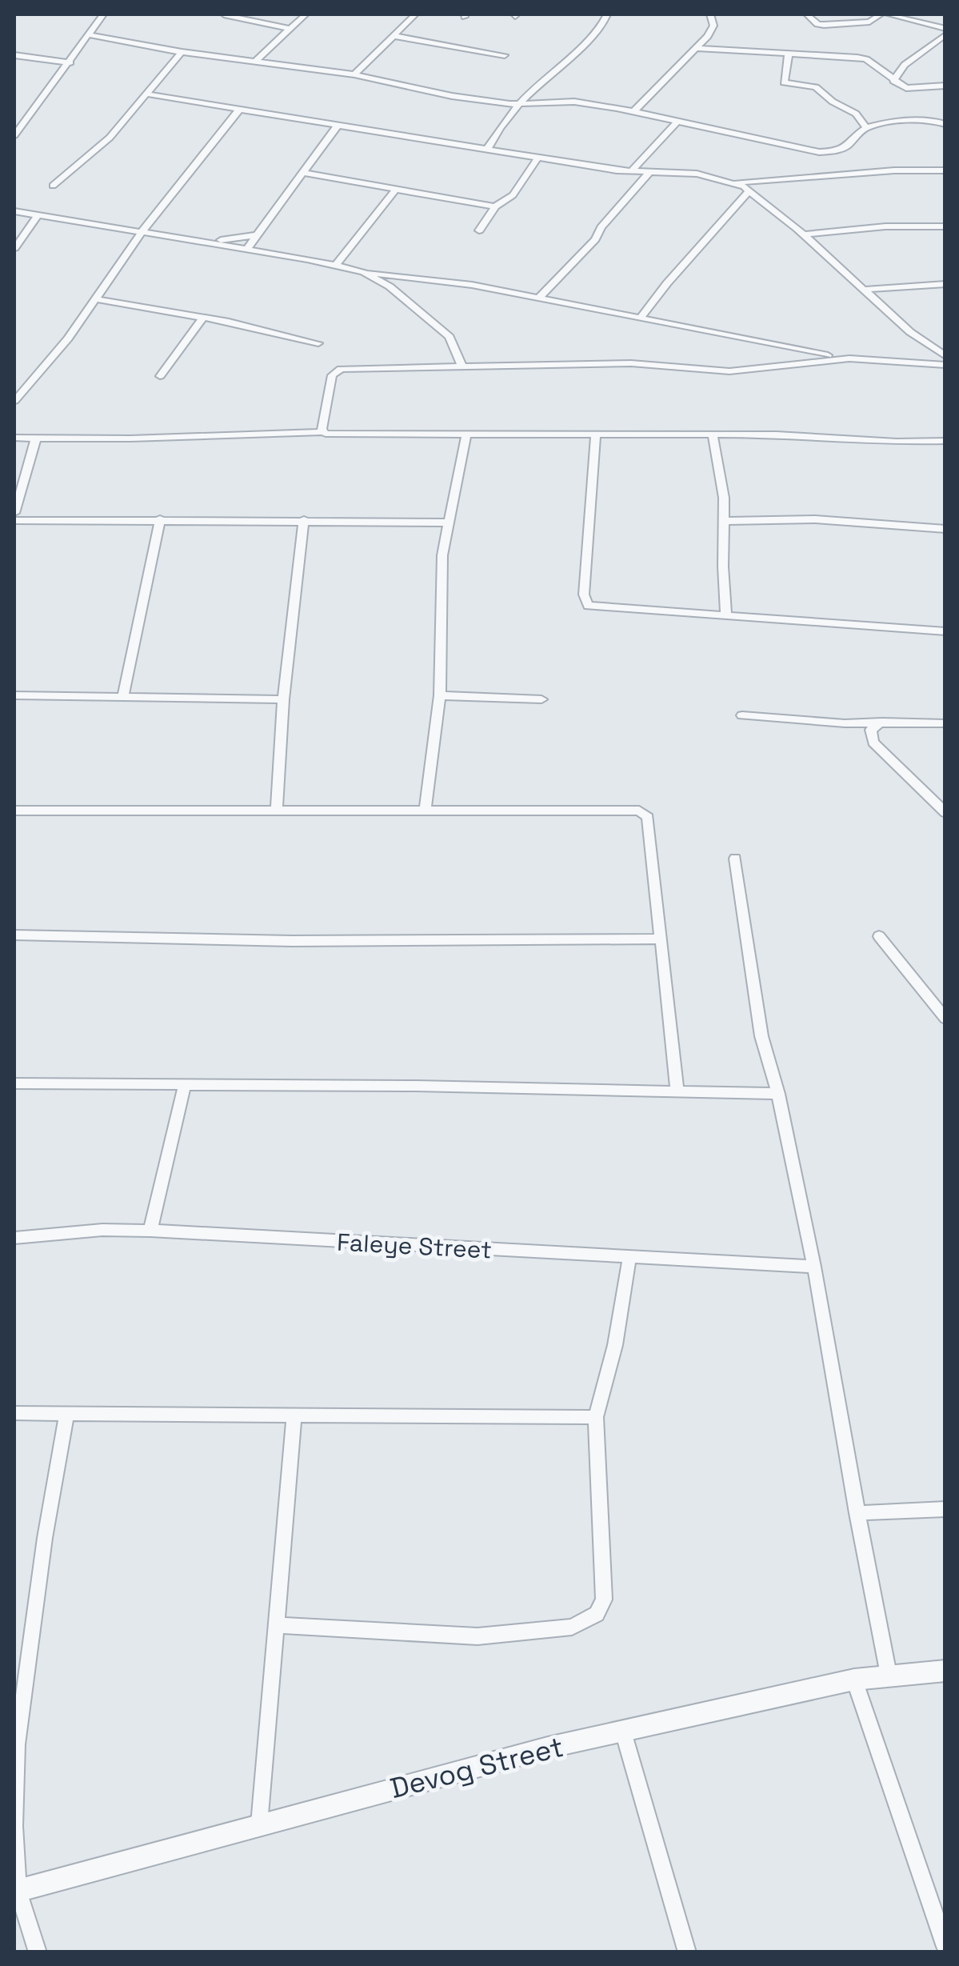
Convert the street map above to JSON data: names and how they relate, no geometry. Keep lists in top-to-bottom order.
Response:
{
  "streets": {
    "street": ["Faleye Street", "Devog Street"]
  }
}
